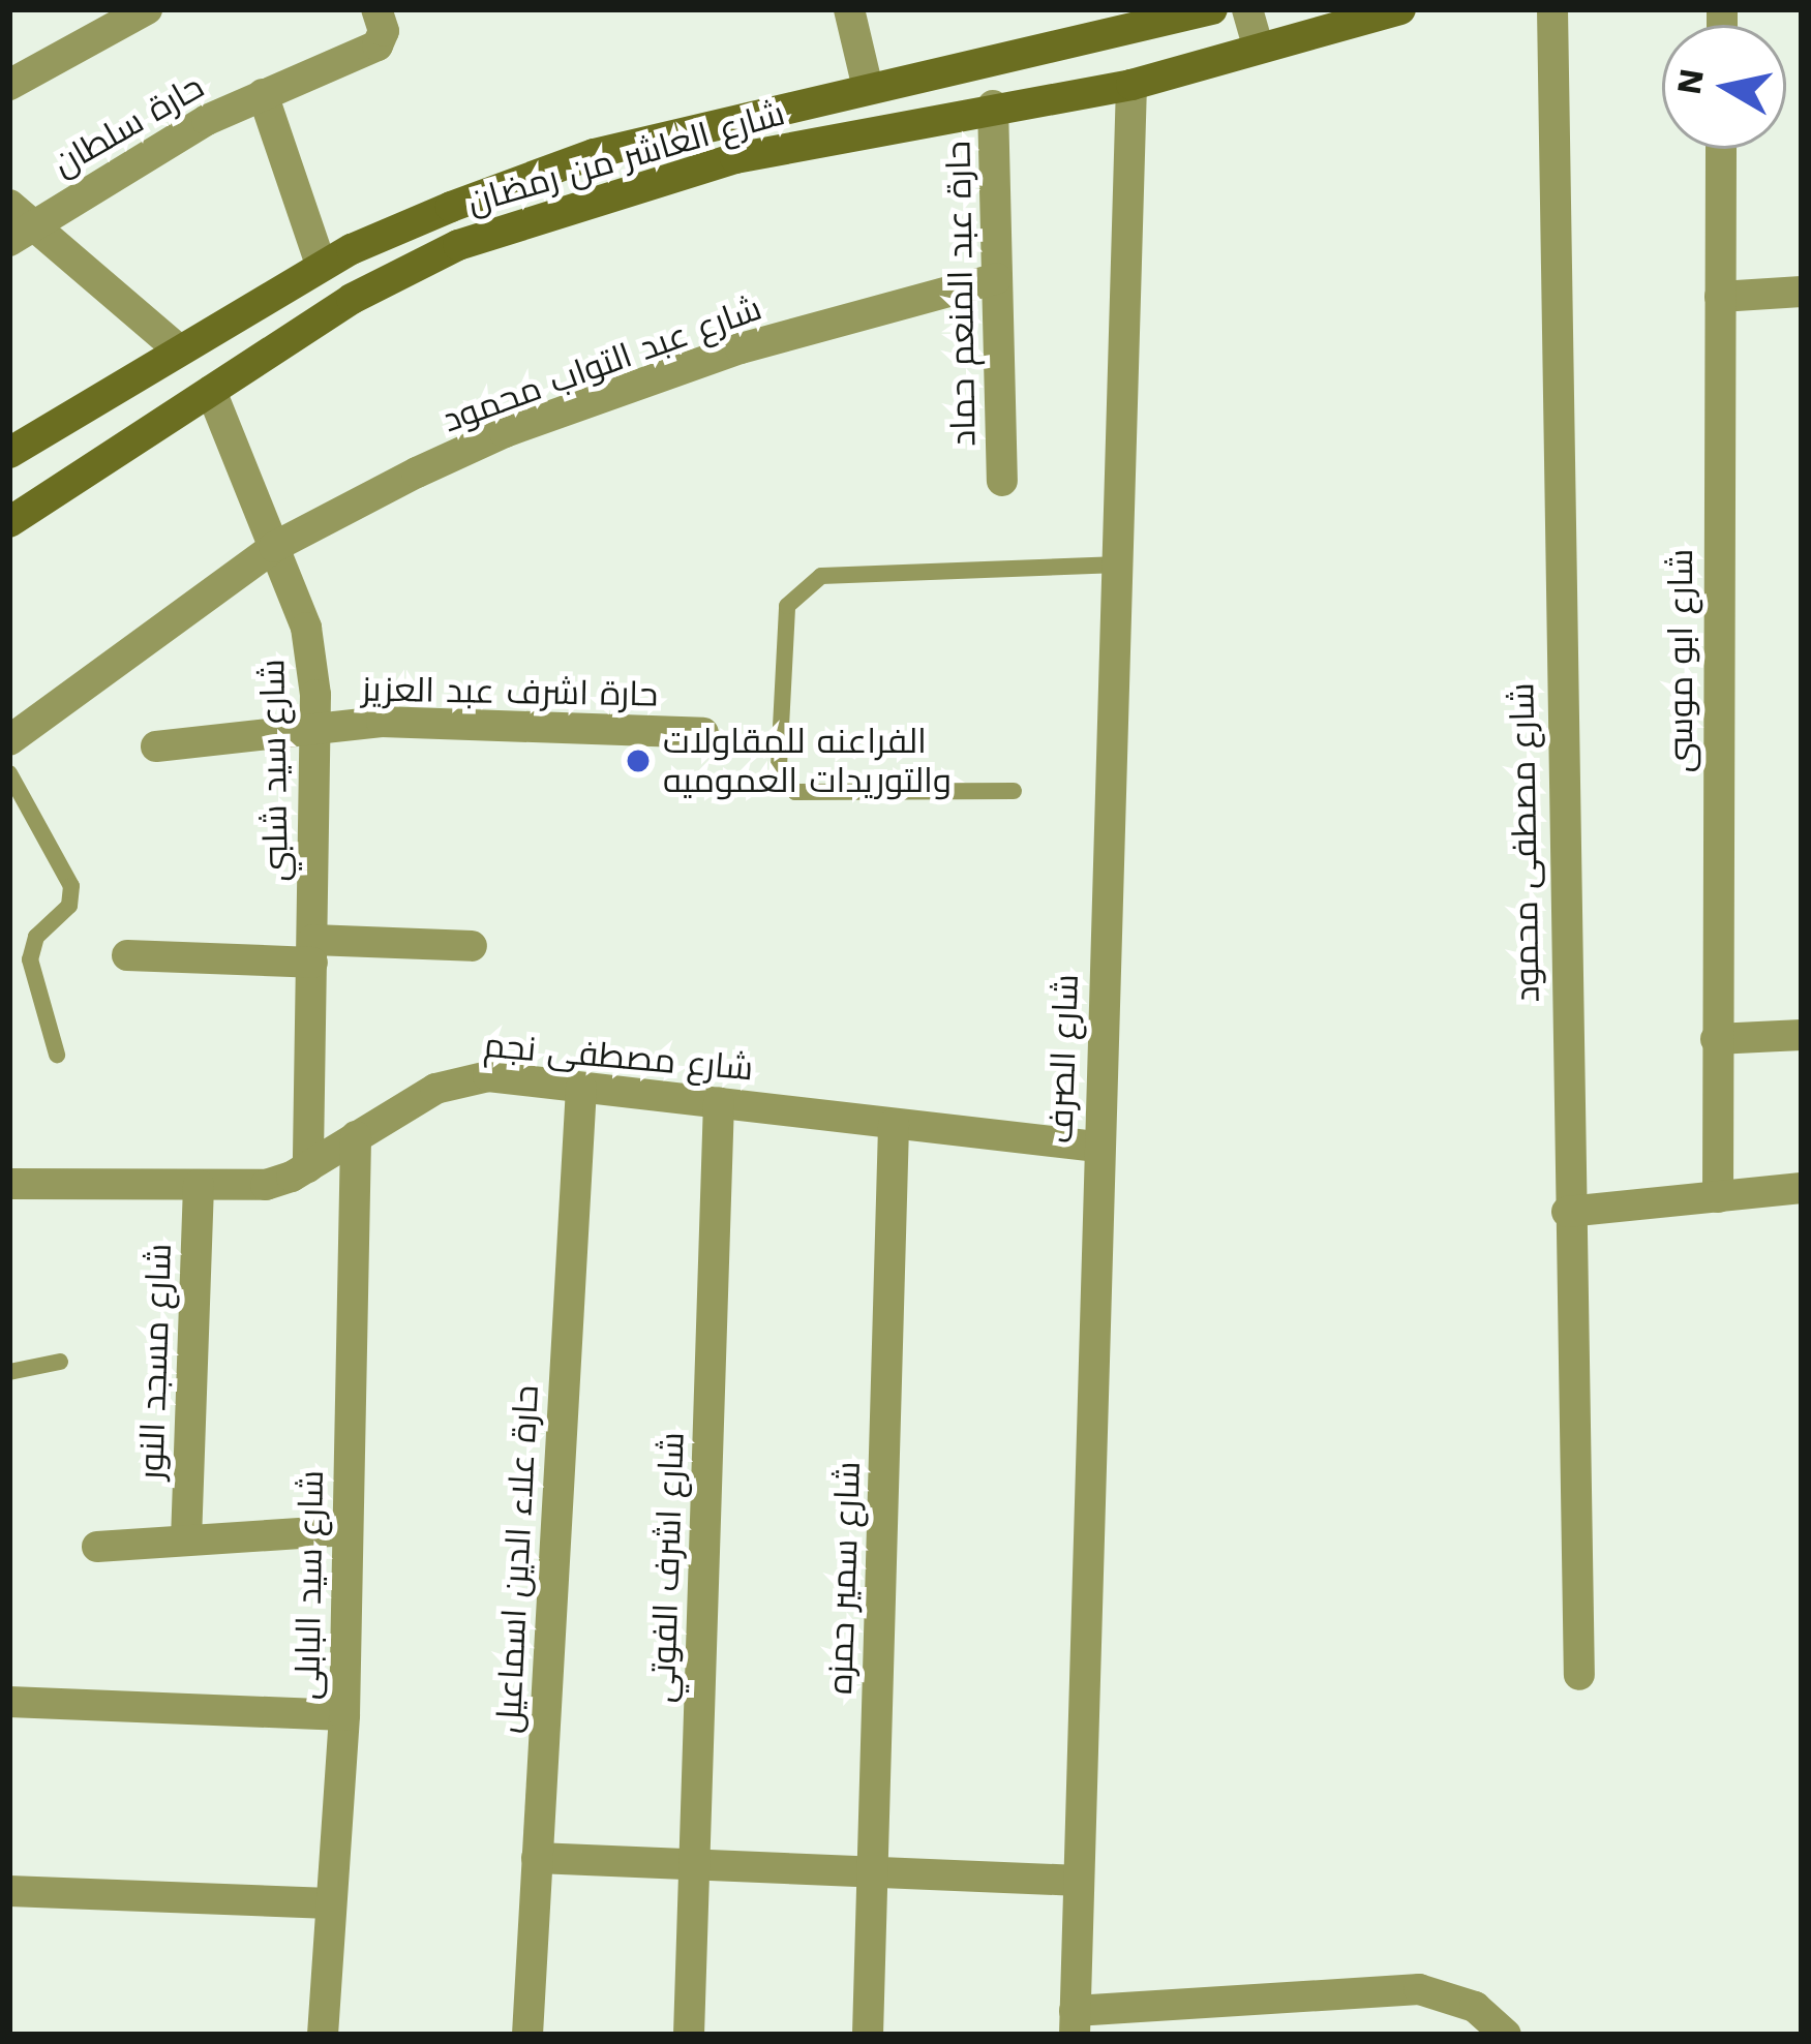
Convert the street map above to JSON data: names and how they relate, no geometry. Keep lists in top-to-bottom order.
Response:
{
  "streets": {
    "main road": ["شارع العاشر من رمضان"],
    "street": [
      "حارة سلطان",
      "حارة عبد المنعم حماد",
      "شارع عبد التواب محمود",
      "شارع ابو موسى",
      "حارة اشرف عبد العزيز",
      "شارع سيد شلبي",
      "شارع مصطفى محمود",
      "شارع مصطفى نجم",
      "شارع الصرف",
      "شارع مسجد النور",
      "حارة علاء الدين اسماعيل",
      "شارع اشرف الفوتي",
      "شارع سمير حمزه",
      "شارع سيد البابلى"
    ]
  },
  "crossings": [
    ["شارع العاشر من رمضان", "حارة عبد المنعم حماد"],
    ["شارع العاشر من رمضان", "شارع سيد شلبي"],
    ["شارع العاشر من رمضان", "شارع الصرف"],
    ["حارة عبد المنعم حماد", "شارع عبد التواب محمود"],
    ["شارع عبد التواب محمود", "شارع سيد شلبي"],
    ["حارة اشرف عبد العزيز", "شارع سيد شلبي"],
    ["شارع سيد شلبي", "شارع مصطفى نجم"],
    ["شارع مصطفى نجم", "شارع الصرف"],
    ["شارع مصطفى نجم", "شارع مسجد النور"],
    ["شارع مصطفى نجم", "حارة علاء الدين اسماعيل"],
    ["شارع مصطفى نجم", "شارع اشرف الفوتي"],
    ["شارع مصطفى نجم", "شارع سمير حمزه"],
    ["شارع مصطفى نجم", "شارع سيد البابلى"]
  ],
  "places": ["الفراعنه للمقاولات والتوريدات العموميه"],
  "north": "left"
}
